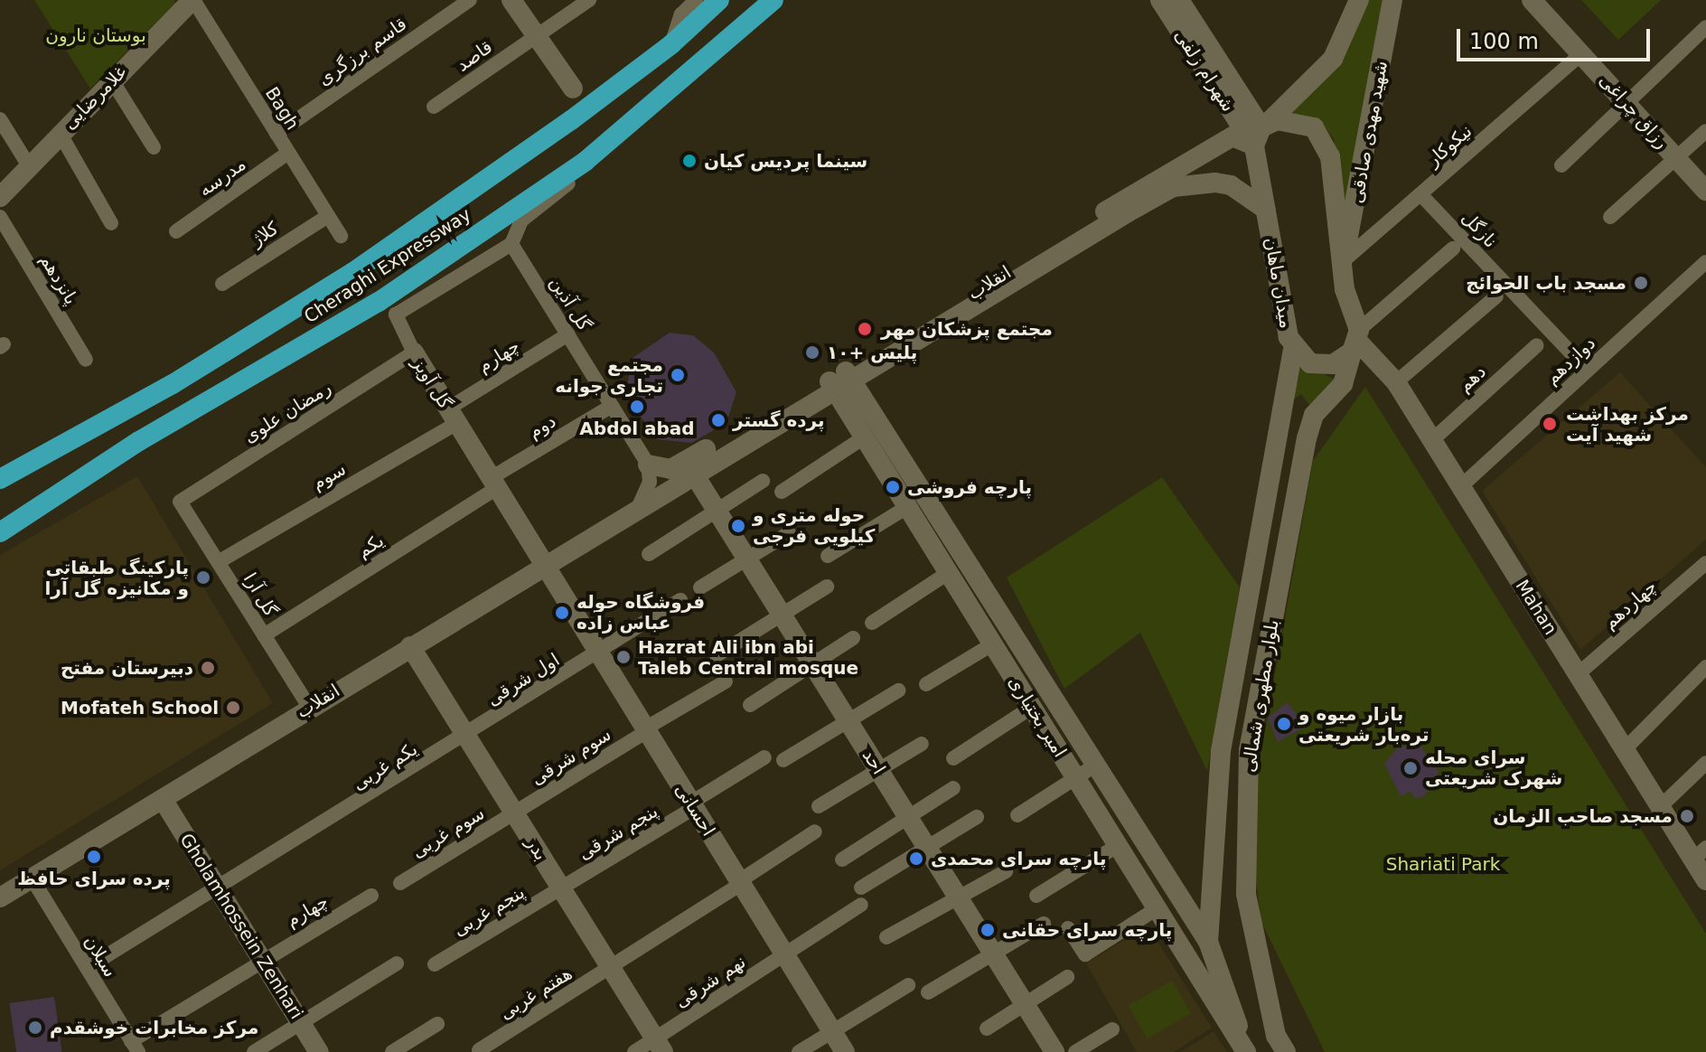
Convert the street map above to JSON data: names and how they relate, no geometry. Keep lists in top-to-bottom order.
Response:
{
  "streets": {
    "highway": ["Cheraghi Expressway"],
    "main road": [
      "شهرام زلفی",
      "غلامرضایی",
      "رزاق چراغی",
      "شهید مهدی صادقی",
      "انقلاب",
      "میدان ماهان",
      "گل آویز",
      "Mahan",
      "بلوار مطهری شمالی",
      "امیر بختیاری",
      "احد",
      "احسانی",
      "بدر",
      "Gholamhossein Zenhari"
    ],
    "street": [
      "قاسم برزگری",
      "قاصد",
      "Bagh",
      "نیکوکار",
      "مدرسه",
      "نازگل",
      "کلاژ",
      "پانزدهم",
      "گل آذین",
      "چهارم",
      "دوازدهم",
      "دهم",
      "رمضان علوی",
      "دوم",
      "سوم",
      "یکم",
      "گل آرا",
      "چهاردهم",
      "اول شرقی",
      "سوم شرقی",
      "یکم غربی",
      "سوم غربی",
      "پنجم شرقی",
      "پنجم غربی",
      "سبلان",
      "نهم شرقی",
      "هفتم غربی"
    ]
  },
  "crossings": [
    ["قاسم برزگری", "Bagh"],
    ["شهرام زلفی", "انقلاب"],
    ["شهرام زلفی", "میدان ماهان"],
    ["غلامرضایی", "Bagh"],
    ["Bagh", "مدرسه"],
    ["Bagh", "کلاژ"],
    ["رزاق چراغی", "نیکوکار"],
    ["شهید مهدی صادقی", "نیکوکار"],
    ["نیکوکار", "نازگل"],
    ["انقلاب", "میدان ماهان"],
    ["انقلاب", "گل آذین"],
    ["انقلاب", "گل آویز"],
    ["انقلاب", "گل آرا"],
    ["انقلاب", "امیر بختیاری"],
    ["انقلاب", "احد"],
    ["انقلاب", "احسانی"],
    ["انقلاب", "بدر"],
    ["انقلاب", "Gholamhossein Zenhari"],
    ["انقلاب", "سبلان"],
    ["میدان ماهان", "Mahan"],
    ["میدان ماهان", "بلوار مطهری شمالی"],
    ["گل آذین", "چهارم"],
    ["گل آذین", "گل آویز"],
    ["گل آذین", "دوم"],
    ["چهارم", "گل آویز"],
    ["چهارم", "سوم"],
    ["چهارم", "Gholamhossein Zenhari"],
    ["دوازدهم", "Mahan"],
    ["دهم", "Mahan"],
    ["گل آویز", "رمضان علوی"],
    ["گل آویز", "دوم"],
    ["گل آویز", "سوم"],
    ["گل آویز", "یکم"],
    ["گل آویز", "احسانی"],
    ["رمضان علوی", "گل آرا"],
    ["دوم", "یکم"],
    ["سوم", "گل آرا"],
    ["یکم", "گل آرا"],
    ["چهاردهم", "Mahan"],
    ["اول شرقی", "یکم غربی"],
    ["اول شرقی", "احسانی"],
    ["اول شرقی", "بدر"],
    ["بلوار مطهری شمالی", "امیر بختیاری"],
    ["سوم شرقی", "احسانی"],
    ["سوم شرقی", "سوم غربی"],
    ["سوم شرقی", "بدر"],
    ["یکم غربی", "بدر"],
    ["یکم غربی", "Gholamhossein Zenhari"],
    ["احسانی", "پنجم شرقی"],
    ["احسانی", "نهم شرقی"],
    ["احسانی", "هفتم غربی"],
    ["سوم غربی", "بدر"],
    ["پنجم شرقی", "بدر"],
    ["پنجم شرقی", "پنجم غربی"],
    ["بدر", "پنجم غربی"],
    ["بدر", "نهم شرقی"],
    ["بدر", "هفتم غربی"]
  ],
  "parks": ["بوستان نارون", "Shariati Park"],
  "places": [
    "سینما پردیس کیان",
    "مسجد باب الحوائج",
    "مجتمع پزشکان مهر",
    "پلیس +۱۰",
    "مجتمع تجاری جوانه",
    "Abdol abad",
    "پرده گستر",
    "مرکز بهداشت شهید آیت",
    "پارچه فروشی",
    "حوله متری و کیلویی فرجی",
    "پارکینگ طبقاتی و مکانیزه گل آرا",
    "فروشگاه حوله عباس زاده",
    "Hazrat Ali ibn abi Taleb Central mosque",
    "دبیرستان مفتح",
    "Mofateh School",
    "بازار میوه و تره‌بار شریعتی",
    "سرای محله شهرک شریعتی",
    "مسجد صاحب الزمان",
    "پرده سرای حافظ",
    "پارچه سرای محمدی",
    "پارچه سرای حقانی",
    "مرکز مخابرات خوشقدم"
  ],
  "scale_bar": "100 m"
}
